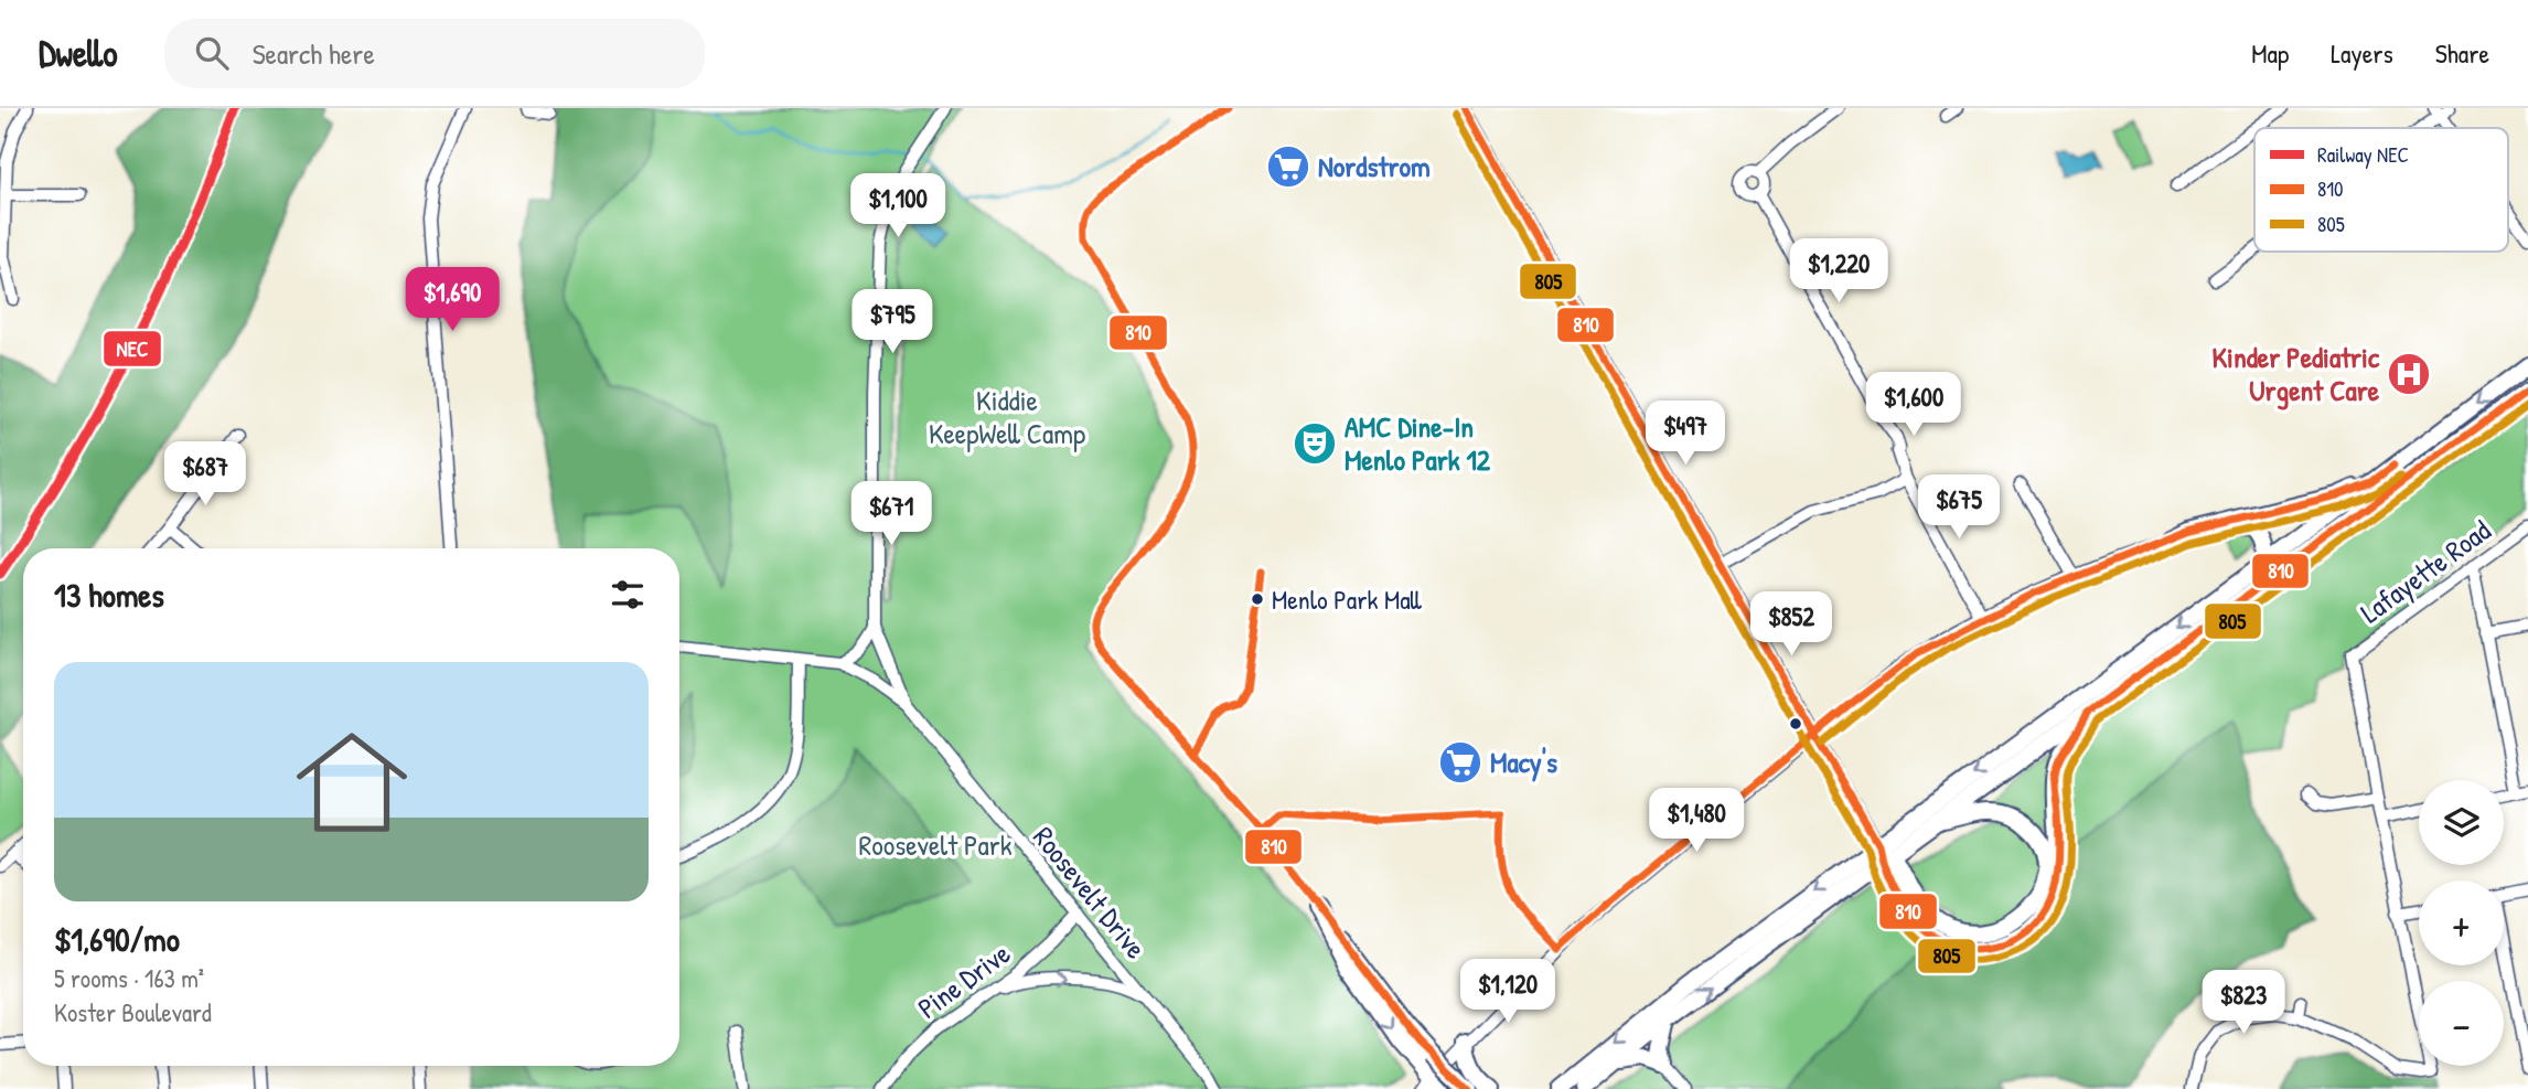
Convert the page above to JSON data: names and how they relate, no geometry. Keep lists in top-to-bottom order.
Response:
{
  "streets": {
    "street": ["Lafayette Road", "Roosevelt Drive", "Pine Drive"]
  },
  "crossings": [
    ["Roosevelt Drive", "Pine Drive"]
  ],
  "parks": ["Kiddie KeepWell Camp", "Roosevelt Park"],
  "places": {
    "supermarket": ["Nordstrom", "Macy's"],
    "hospital": ["Kinder Pediatric Urgent Care"],
    "theatre": ["AMC Dine-In Menlo Park 12"],
    "other": ["Menlo Park Mall"]
  },
  "lines": ["rail line NEC", "transit line 810", "transit line 805"],
  "legend": ["Railway NEC", "810", "805"],
  "page": {
    "header": "Dwello",
    "search": "Search here",
    "nav": ["Map", "Layers", "Share"],
    "price": [
      "$1,100",
      "$1,220",
      "$1,690",
      "$795",
      "$1,600",
      "$497",
      "$687",
      "$675",
      "$671",
      "$852",
      "$1,480",
      "$1,120",
      "$823"
    ],
    "heading": "13 homes",
    "list": [
      {
        "name": "$1,690/mo",
        "note": "5 rooms · 163 m² · Koster Boulevard"
      }
    ],
    "map_buttons": ["+", "−"]
  }
}
